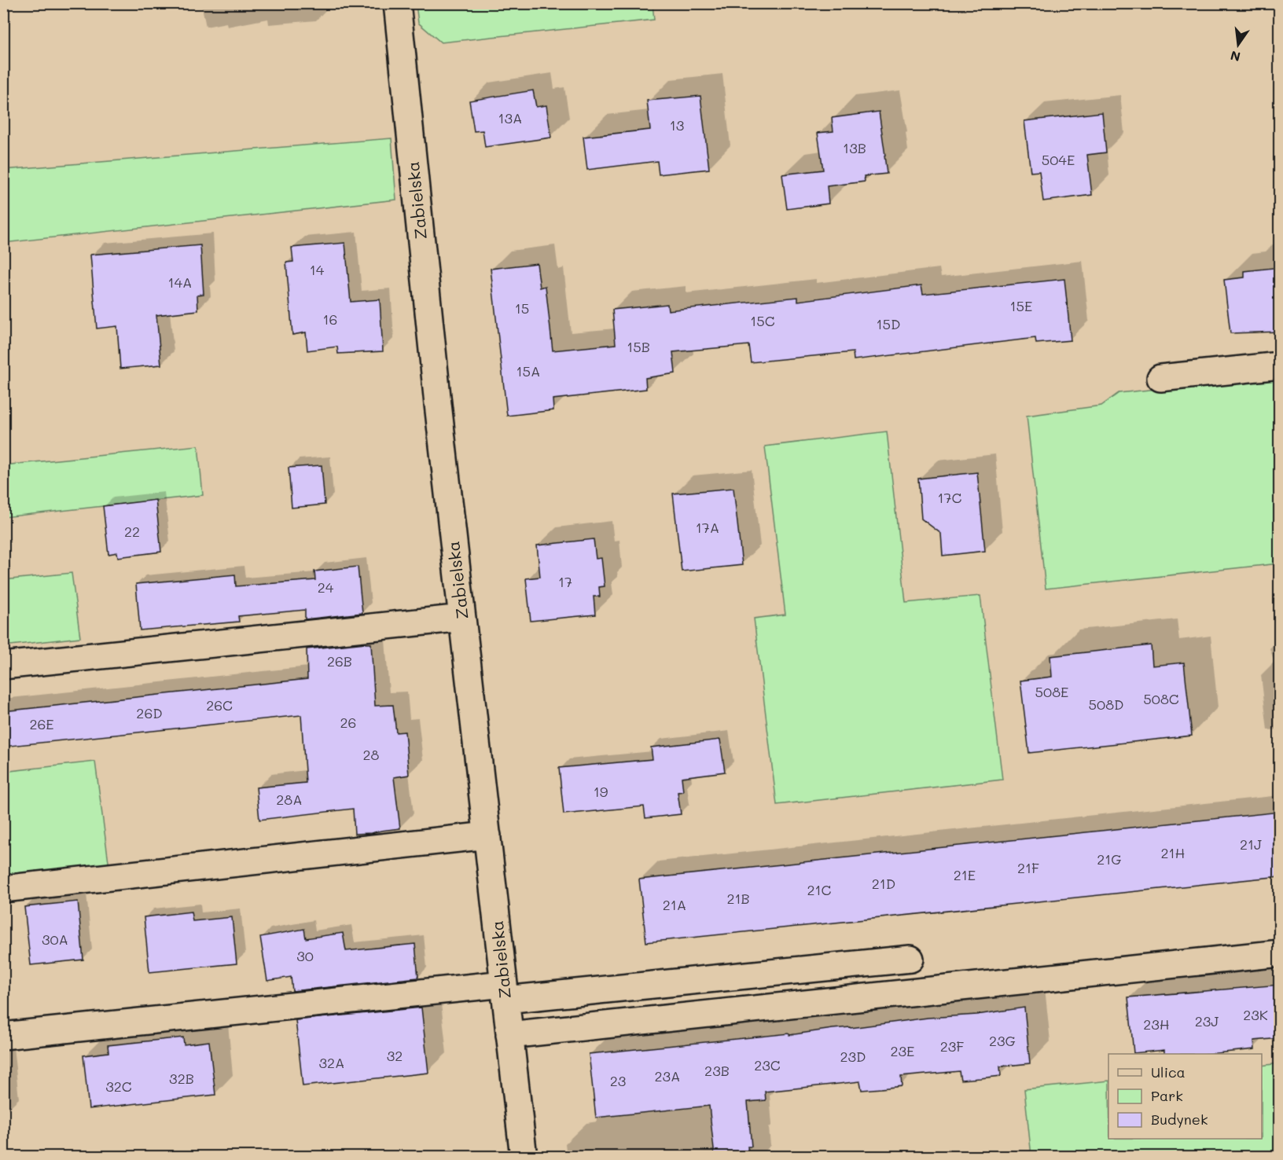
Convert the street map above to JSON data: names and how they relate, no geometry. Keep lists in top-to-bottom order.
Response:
{
  "streets": {
    "street": ["Zabielska"]
  },
  "house_numbers": [
    "13A",
    "13",
    "13B",
    "504E",
    "14",
    "14A",
    "15E",
    "15",
    "16",
    "15C",
    "15D",
    "15B",
    "15A",
    "17C",
    "17A",
    "22",
    "17",
    "24",
    "26B",
    "508E",
    "508C",
    "508D",
    "26C",
    "26D",
    "26",
    "26E",
    "28",
    "19",
    "28A",
    "21J",
    "21H",
    "21G",
    "21F",
    "21E",
    "21D",
    "21C",
    "21B",
    "21A",
    "30A",
    "30",
    "23K",
    "23J",
    "23H",
    "23G",
    "23F",
    "23E",
    "32",
    "23D",
    "32A",
    "23C",
    "23B",
    "23A",
    "32B",
    "23",
    "32C"
  ],
  "legend": ["Ulica", "Park", "Budynek"],
  "north": "bottom"
}
